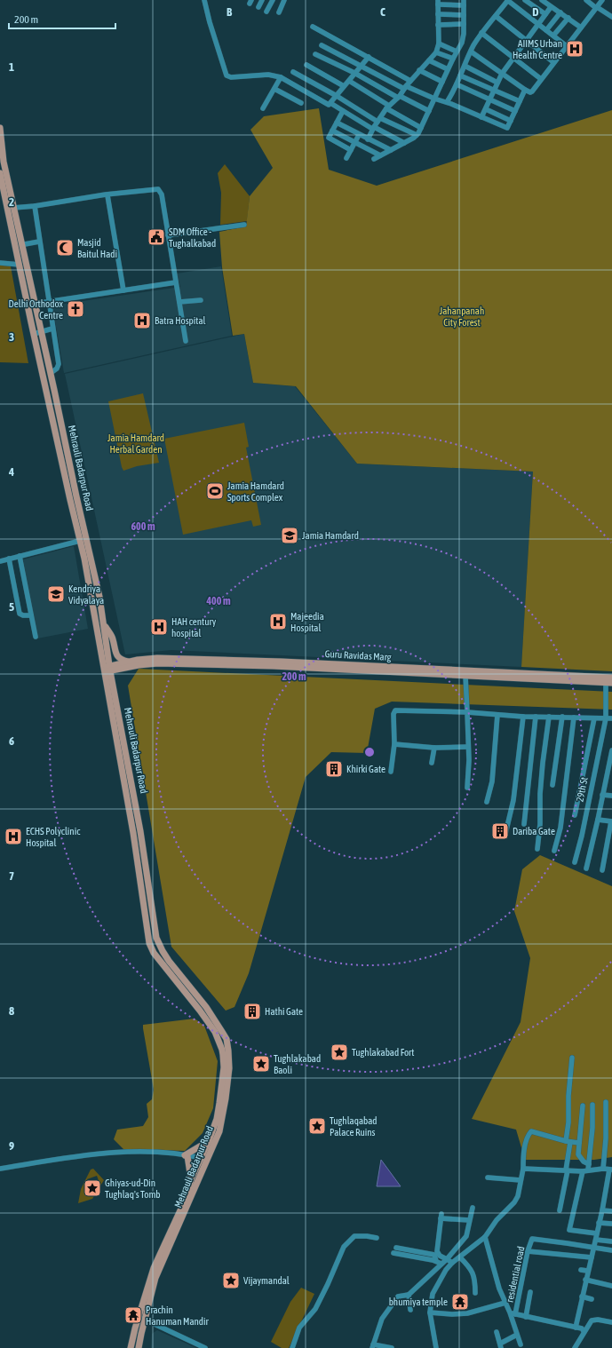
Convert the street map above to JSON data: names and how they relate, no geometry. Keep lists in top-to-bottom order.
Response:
{
  "streets": {
    "main road": ["Mehrauli Badarpur Road", "Guru Ravidas Marg"],
    "street": ["29th St", "residential road"]
  },
  "crossings": [
    ["Mehrauli Badarpur Road", "Guru Ravidas Marg"],
    ["Guru Ravidas Marg", "29th St"]
  ],
  "parks": ["Jahanpanah City Forest", "Jamia Hamdard Herbal Garden"],
  "places": {
    "hospital": [
      "AIIMS Urban Health Centre",
      "Batra Hospital",
      "Majeedia Hospital",
      "HAH century hospital",
      "ECHS Polyclinic Hospital"
    ],
    "public building": ["SDM Office - Tughalkabad"],
    "mosque": ["Masjid Baitul Hadi"],
    "church": ["Delhi Orthodox Centre"],
    "sports": ["Jamia Hamdard Sports Complex"],
    "school or university": ["Jamia Hamdard", "Kendriya Vidyalaya"],
    "building": ["Khirki Gate", "Dariba Gate", "Hathi Gate"],
    "place": [
      "Tughlakabad Fort",
      "Tughlakabad Baoli",
      "Tughlaqabad Palace Ruins",
      "Ghiyas-ud-Din Tughlaq's Tomb",
      "Vijaymandal"
    ],
    "temple": ["bhumiya temple", "Prachin Hanuman Mandir"]
  },
  "scale_bar": "200 m",
  "grid": {
    "columns": ["B", "C", "D"],
    "rows": [
      "1",
      "2",
      "3",
      "4",
      "5",
      "6",
      "7",
      "8",
      "9"
    ]
  },
  "rings": ["600 m", "400 m", "200 m"]
}
